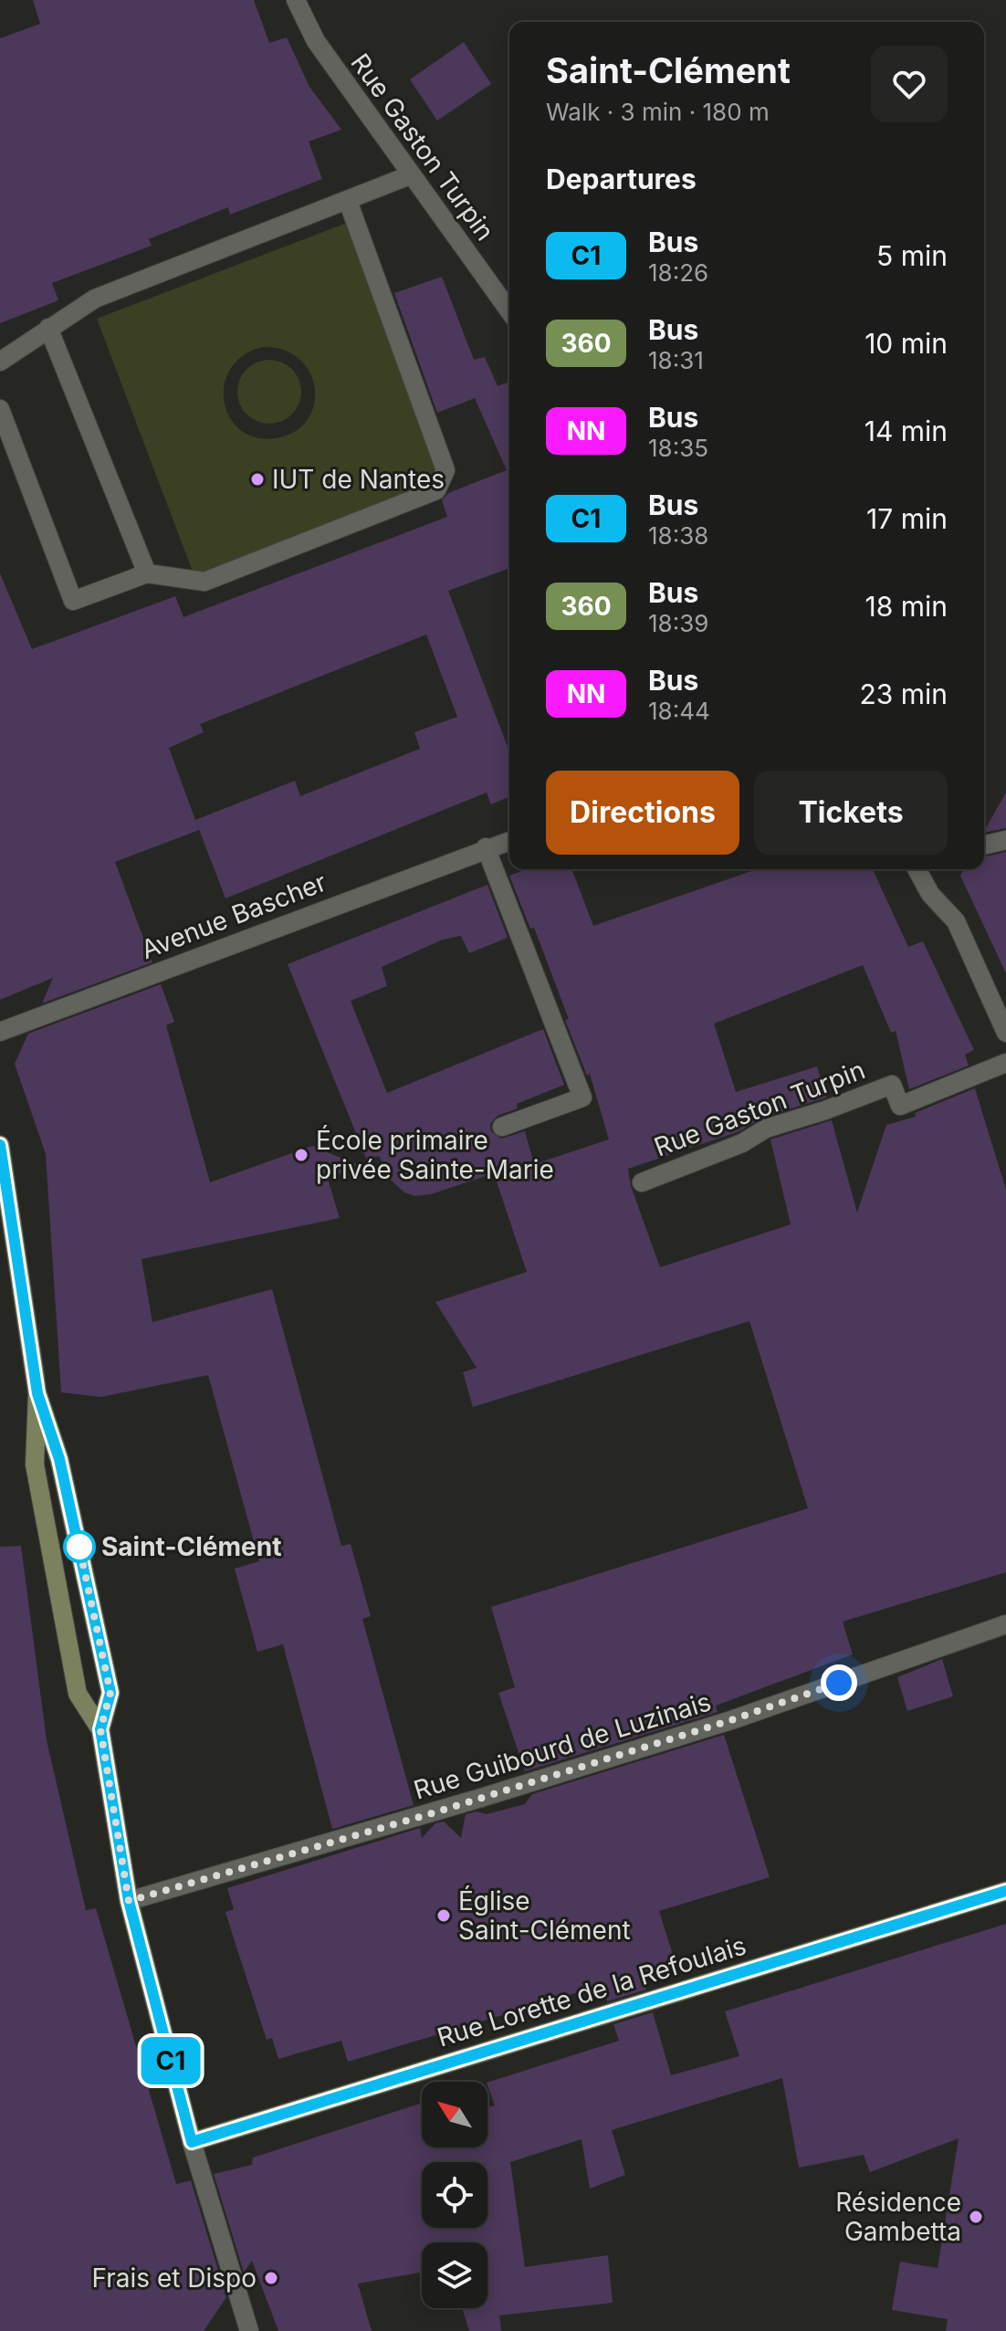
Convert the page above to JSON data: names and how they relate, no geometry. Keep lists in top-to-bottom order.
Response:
{
  "streets": {
    "main road": ["Rue Lorette de la Refoulais"],
    "street": ["Rue Gaston Turpin", "Avenue Bascher", "Rue Guibourd de Luzinais"]
  },
  "places": [
    "IUT de Nantes",
    "École primaire privée Sainte-Marie",
    "Saint-Clément",
    "Église Saint-Clément",
    "Résidence Gambetta",
    "Frais et Dispo"
  ],
  "lines": ["bus line C1"],
  "north": "top left",
  "page": {
    "on_map": "C1",
    "heading": [
      ["Saint-Clément", "Walk · 3 min · 180 m"],
      "Departures"
    ],
    "list": [
      {
        "mark": "C1",
        "name": "Bus",
        "note": "18:26",
        "value": "5 min"
      },
      {
        "mark": "360",
        "name": "Bus",
        "note": "18:31",
        "value": "10 min"
      },
      {
        "mark": "NN",
        "name": "Bus",
        "note": "18:35",
        "value": "14 min"
      },
      {
        "mark": "C1",
        "name": "Bus",
        "note": "18:38",
        "value": "17 min"
      },
      {
        "mark": "360",
        "name": "Bus",
        "note": "18:39",
        "value": "18 min"
      },
      {
        "mark": "NN",
        "name": "Bus",
        "note": "18:44",
        "value": "23 min"
      }
    ],
    "buttons": ["Directions", "Tickets"]
  }
}
